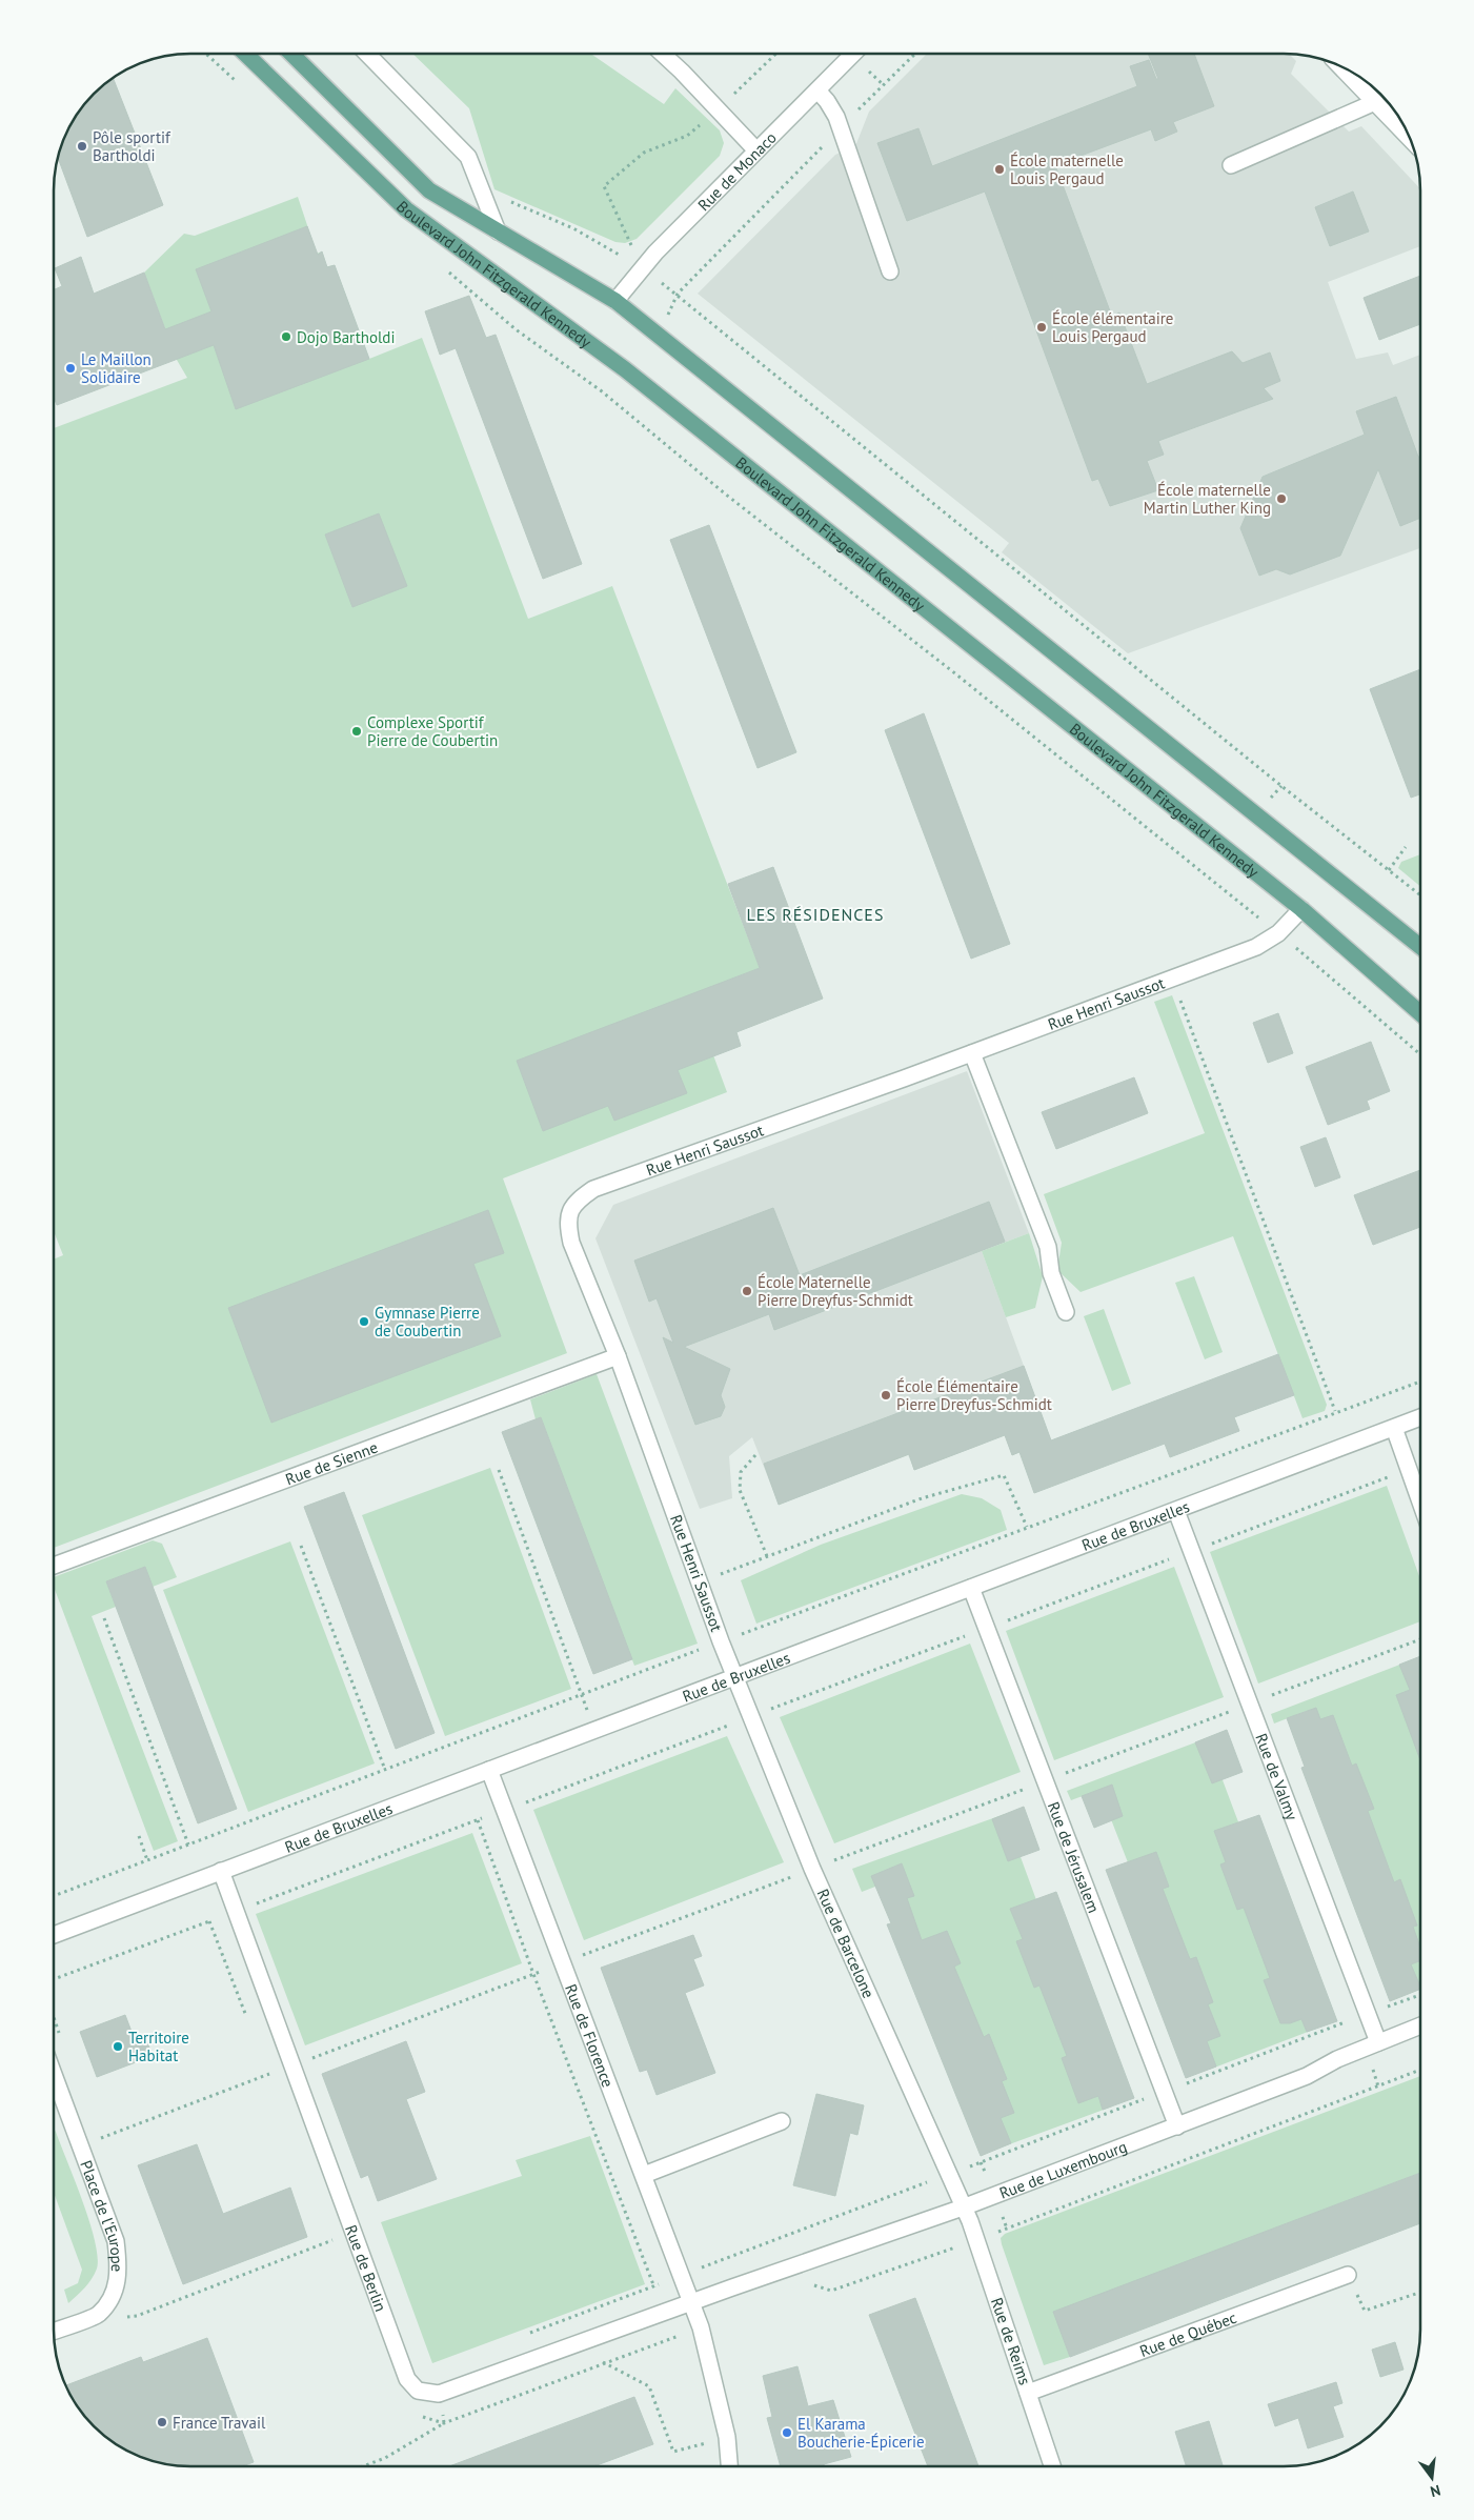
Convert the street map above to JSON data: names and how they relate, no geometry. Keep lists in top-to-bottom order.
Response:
{
  "streets": {
    "main road": ["Boulevard John Fitzgerald Kennedy"],
    "street": [
      "Rue de Monaco",
      "Rue Henri Saussot",
      "Rue de Sienne",
      "Rue de Bruxelles",
      "Rue de Valmy",
      "Rue de Jérusalem",
      "Rue de Barcelone",
      "Rue de Florence",
      "Rue de Luxembourg",
      "Place de l'Europe",
      "Rue de Berlin",
      "Rue de Québec",
      "Rue de Reims"
    ]
  },
  "crossings": [
    ["Rue de Monaco", "Boulevard John Fitzgerald Kennedy"],
    ["Boulevard John Fitzgerald Kennedy", "Rue Henri Saussot"],
    ["Rue Henri Saussot", "Rue de Sienne"],
    ["Rue Henri Saussot", "Rue de Bruxelles"],
    ["Rue Henri Saussot", "Rue de Barcelone"],
    ["Rue de Bruxelles", "Rue de Valmy"],
    ["Rue de Bruxelles", "Rue de Jérusalem"],
    ["Rue de Bruxelles", "Rue de Barcelone"],
    ["Rue de Bruxelles", "Rue de Florence"],
    ["Rue de Bruxelles", "Rue de Berlin"],
    ["Rue de Valmy", "Rue de Luxembourg"],
    ["Rue de Jérusalem", "Rue de Luxembourg"],
    ["Rue de Barcelone", "Rue de Luxembourg"],
    ["Rue de Barcelone", "Rue de Reims"],
    ["Rue de Florence", "Rue de Luxembourg"],
    ["Rue de Luxembourg", "Rue de Reims"],
    ["Rue de Québec", "Rue de Reims"]
  ],
  "districts": ["LES RÉSIDENCES"],
  "places": [
    "Pôle sportif Bartholdi",
    "École maternelle Louis Pergaud",
    "École élémentaire Louis Pergaud",
    "Dojo Bartholdi",
    "Le Maillon Solidaire",
    "École maternelle Martin Luther King",
    "Complexe Sportif Pierre de Coubertin",
    "École Maternelle Pierre Dreyfus-Schmidt",
    "Gymnase Pierre de Coubertin",
    "École Élémentaire Pierre Dreyfus-Schmidt",
    "Territoire Habitat",
    "France Travail",
    "El Karama Boucherie-Épicerie"
  ],
  "north": "bottom"
}
